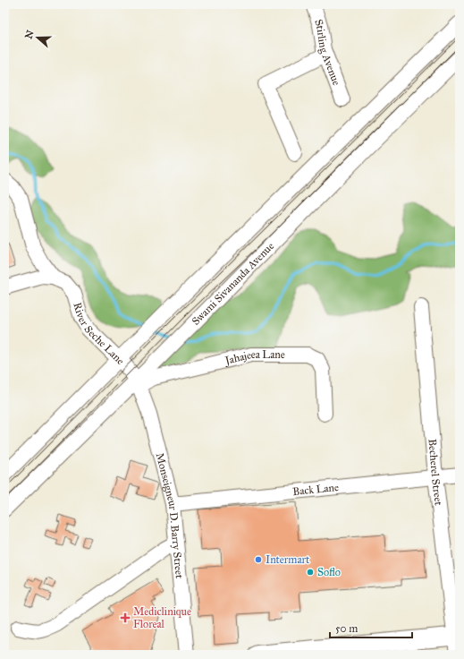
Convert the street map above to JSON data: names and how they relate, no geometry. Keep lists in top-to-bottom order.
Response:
{
  "streets": {
    "street": [
      "Stirling Avenue",
      "Swami Sivananda Avenue",
      "River Seche Lane",
      "Jahajeea Lane",
      "Becherel Street",
      "Back Lane",
      "Monseigneur D. Barry Street"
    ]
  },
  "crossings": [
    ["Swami Sivananda Avenue", "River Seche Lane"],
    ["Swami Sivananda Avenue", "Jahajeea Lane"],
    ["Swami Sivananda Avenue", "Monseigneur D. Barry Street"],
    ["River Seche Lane", "Jahajeea Lane"],
    ["River Seche Lane", "Monseigneur D. Barry Street"],
    ["Jahajeea Lane", "Monseigneur D. Barry Street"],
    ["Becherel Street", "Back Lane"],
    ["Back Lane", "Monseigneur D. Barry Street"]
  ],
  "places": {
    "other": ["Intermart", "Soflo"],
    "health": ["Mediclinique Floreal"]
  },
  "scale_bar": "50 m",
  "north": "left"
}
